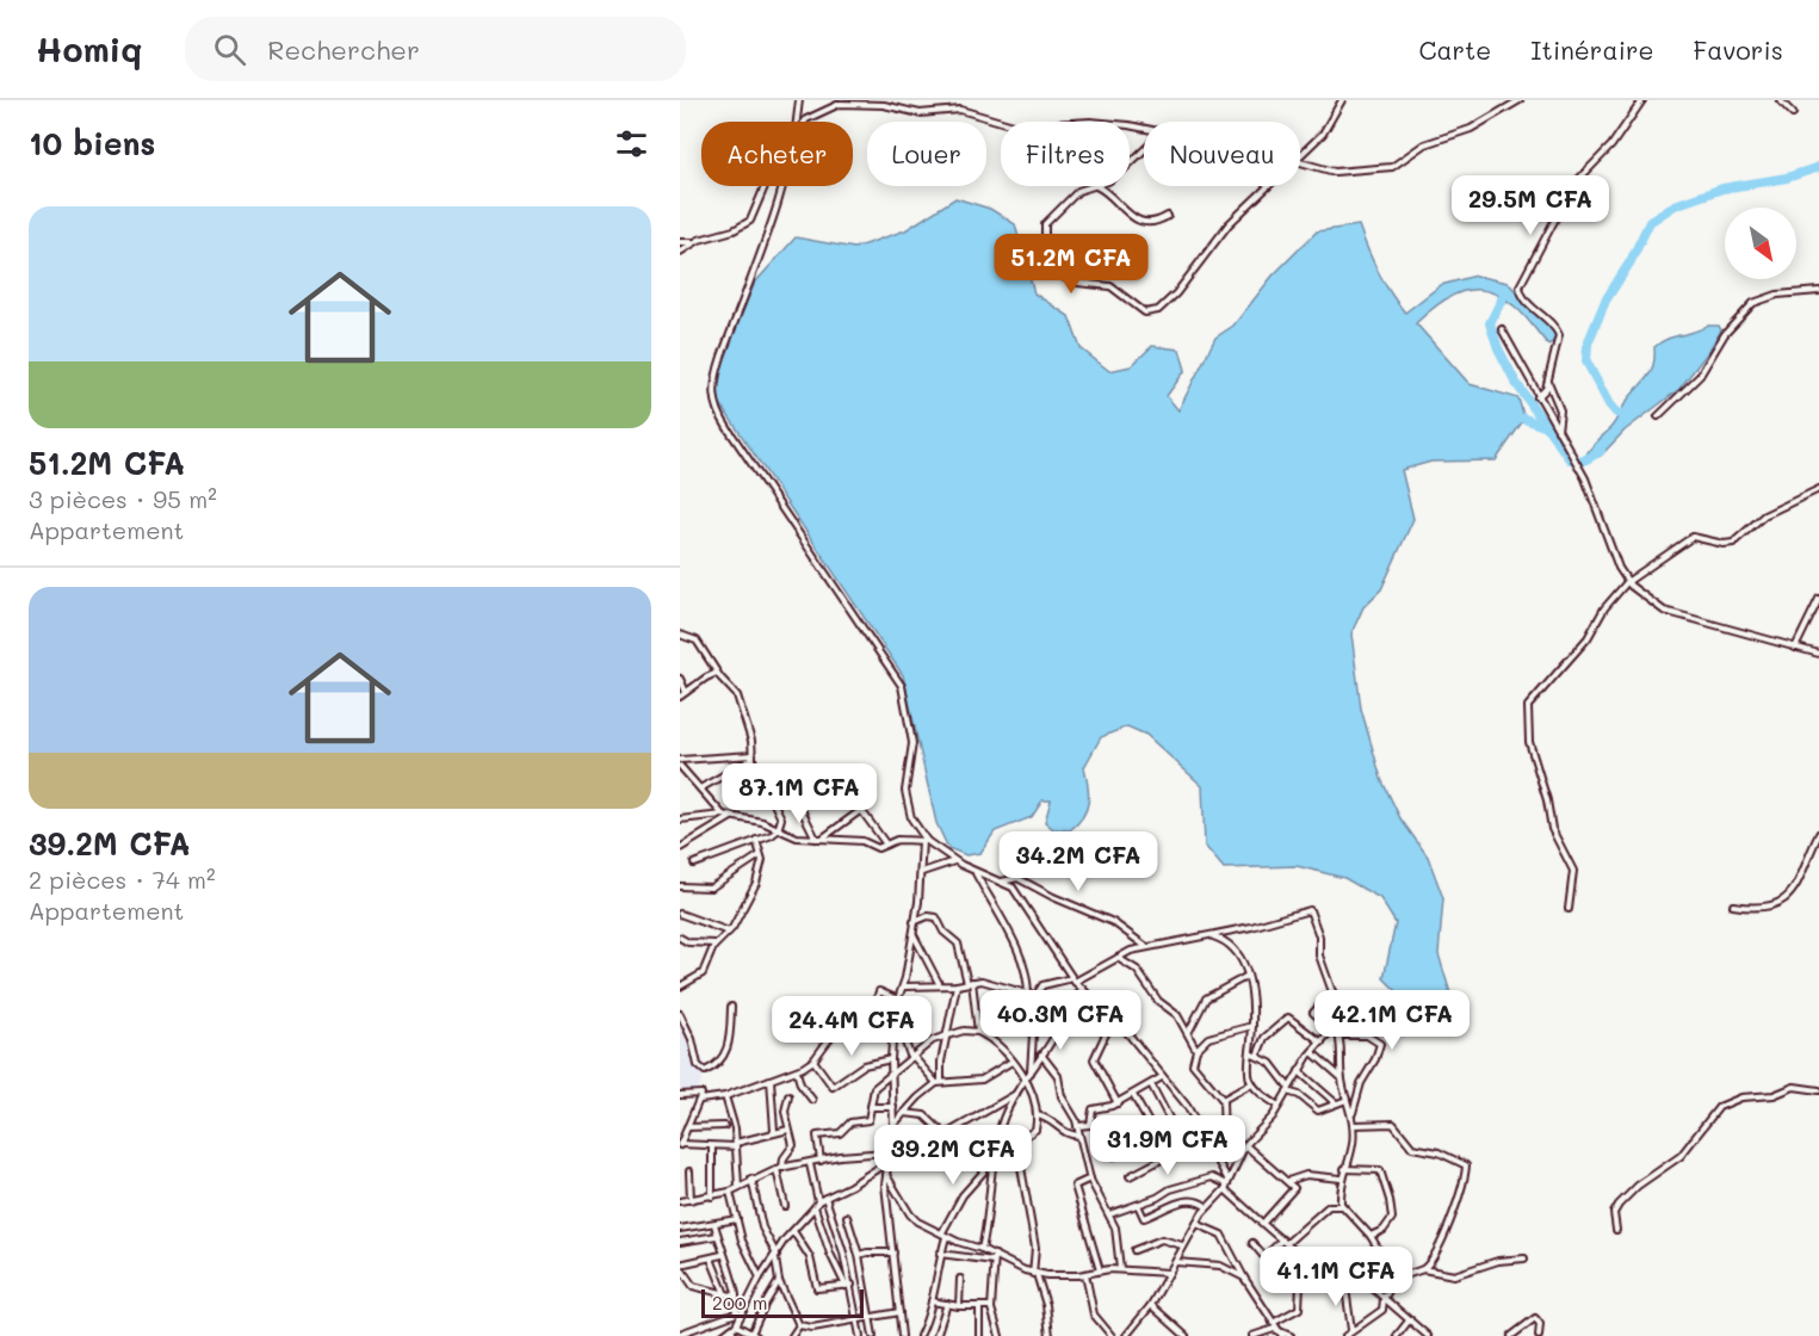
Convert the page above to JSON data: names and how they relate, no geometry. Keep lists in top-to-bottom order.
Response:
{
  "scale_bar": "200 m",
  "north": "bottom right",
  "page": {
    "header": "Homiq",
    "search": "Rechercher",
    "nav": ["Carte", "Itinéraire", "Favoris"],
    "heading": "10 biens",
    "chip": [
      "Acheter",
      "Louer",
      "Filtres",
      "Nouveau"
    ],
    "price": [
      "29.5M CFA",
      "51.2M CFA",
      "87.1M CFA",
      "34.2M CFA",
      "40.3M CFA",
      "42.1M CFA",
      "24.4M CFA",
      "31.9M CFA",
      "39.2M CFA",
      "41.1M CFA"
    ],
    "list": [
      {
        "name": "51.2M CFA",
        "note": "3 pièces · 95 m² · Appartement"
      },
      {
        "name": "39.2M CFA",
        "note": "2 pièces · 74 m² · Appartement"
      }
    ],
    "scale": "200 m"
  }
}
